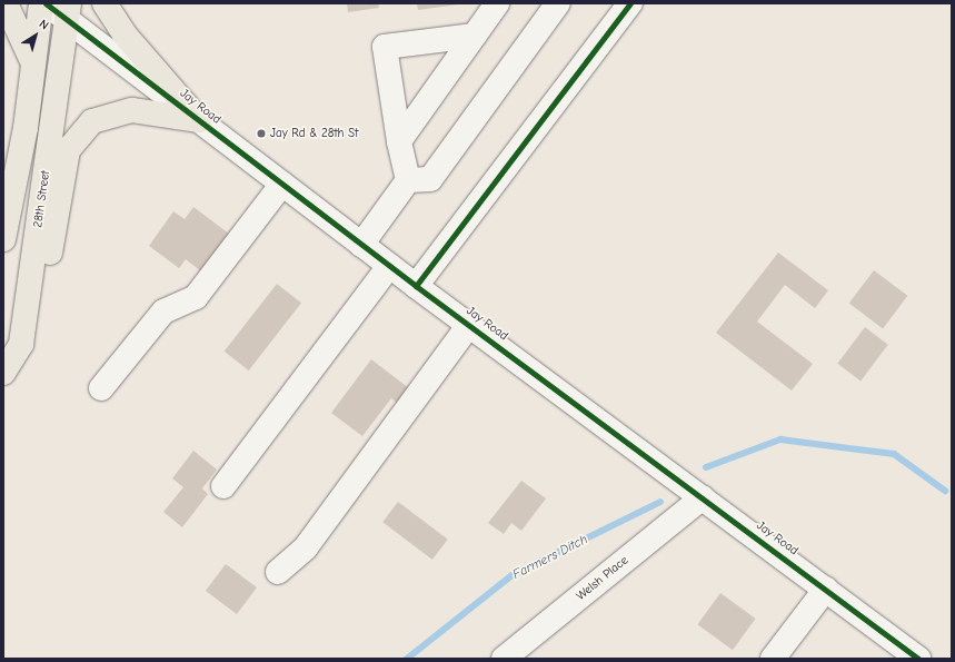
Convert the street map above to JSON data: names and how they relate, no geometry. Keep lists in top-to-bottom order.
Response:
{
  "streets": {
    "highway": ["28th Street"],
    "street": ["Jay Road", "Welsh Place"]
  },
  "crossings": [
    ["Jay Road", "28th Street"],
    ["Jay Road", "Welsh Place"]
  ],
  "water": ["Farmers Ditch"],
  "places": ["Jay Rd & 28th St"],
  "north": "top right"
}
